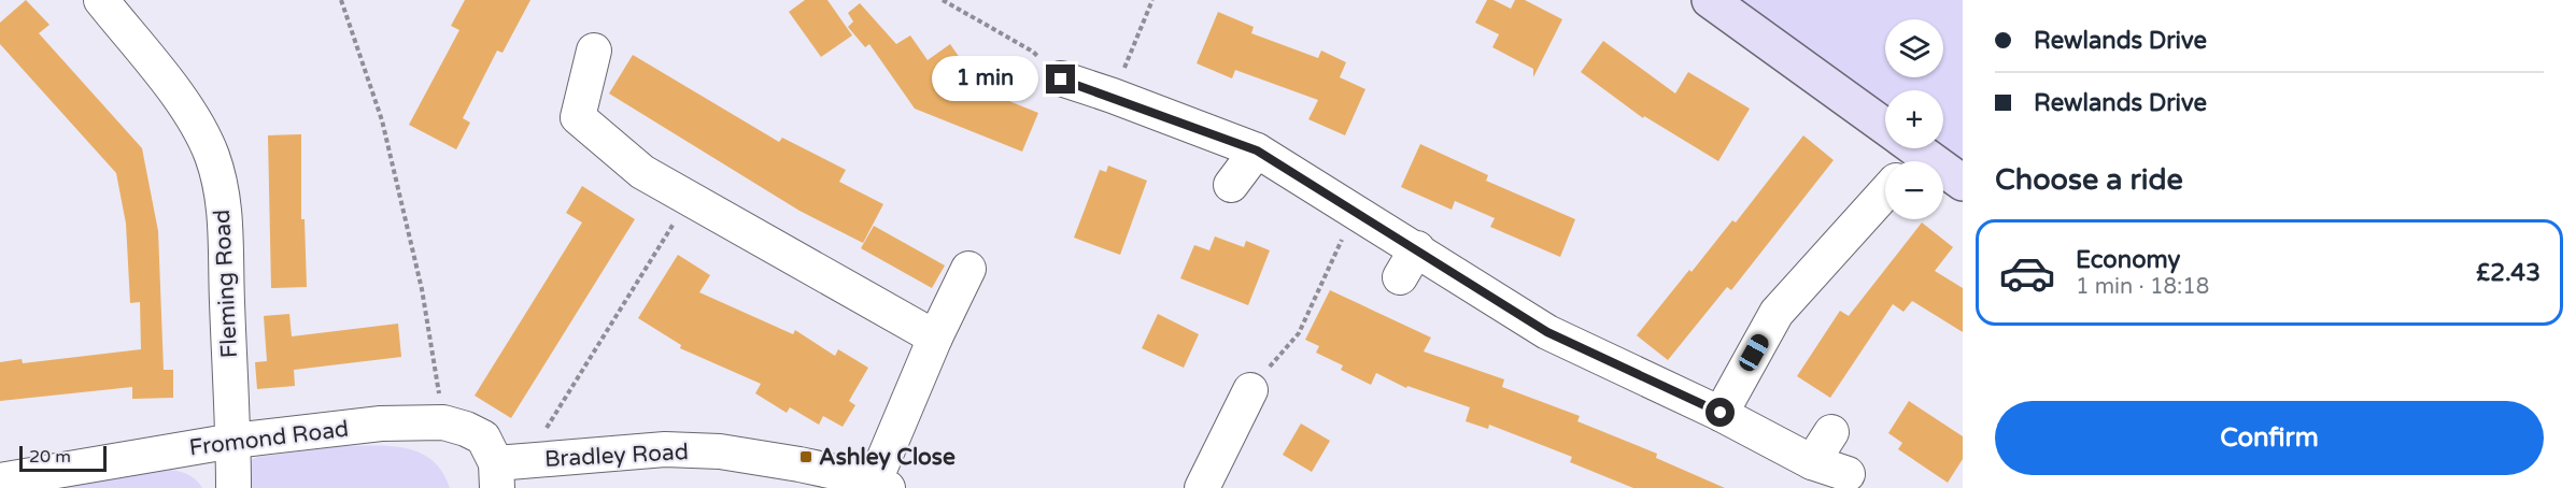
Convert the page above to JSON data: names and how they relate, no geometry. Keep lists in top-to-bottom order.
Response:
{
  "streets": {
    "street": ["Fleming Road", "Fromond Road", "Bradley Road"]
  },
  "crossings": [
    ["Fleming Road", "Fromond Road"],
    ["Fromond Road", "Bradley Road"]
  ],
  "places": {
    "transit": ["Ashley Close"]
  },
  "scale_bar": "20 m",
  "page": {
    "banner": ["Rewlands Drive", "Rewlands Drive"],
    "map_buttons": ["+", "−"],
    "bubble": "1 min",
    "heading": "Choose a ride",
    "list": [
      {
        "name": "Economy",
        "note": "1 min · 18:18",
        "value": "£2.43"
      }
    ],
    "buttons": "Confirm",
    "scale": "20 m"
  }
}
